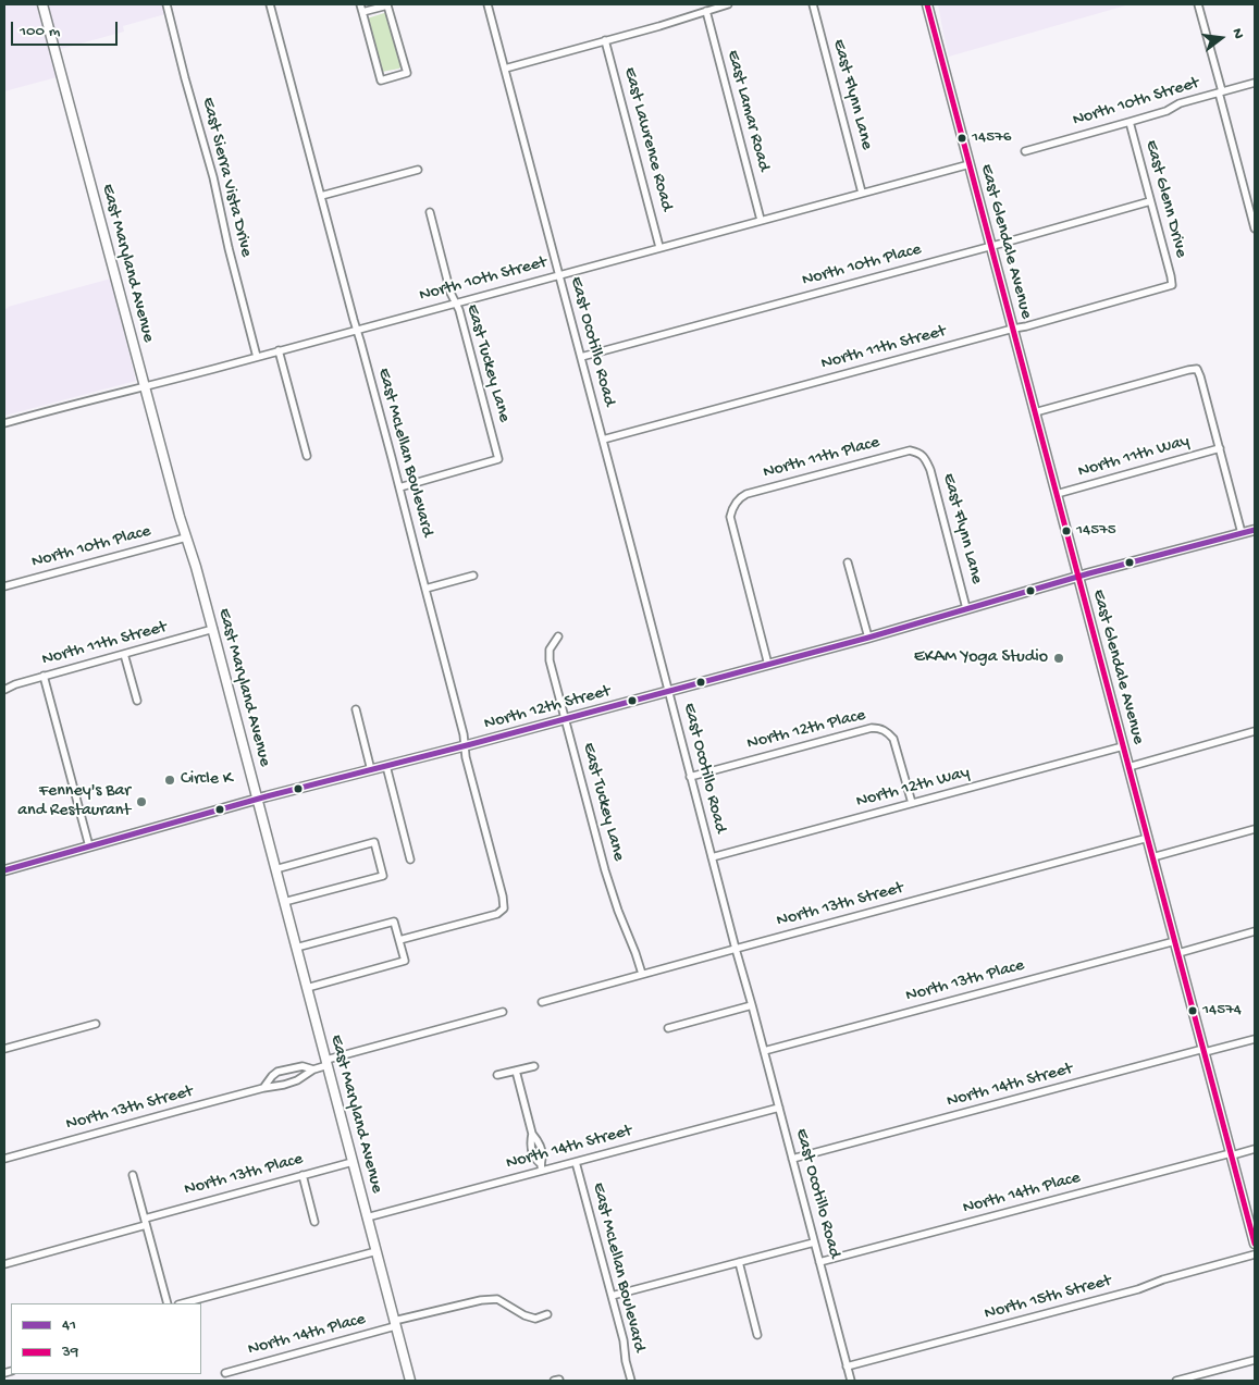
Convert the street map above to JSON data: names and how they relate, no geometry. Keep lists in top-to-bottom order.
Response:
{
  "streets": {
    "street": [
      "East Flynn Lane",
      "North 10th Street",
      "East Lamar Road",
      "East Lawrence Road",
      "East Sierra Vista Drive",
      "East Glenn Drive",
      "East Glendale Avenue",
      "East Maryland Avenue",
      "North 10th Place",
      "East Ocotillo Road",
      "North 11th Street",
      "East Tuckey Lane",
      "East McLellan Boulevard",
      "North 11th Way",
      "North 11th Place",
      "North 12th Street",
      "North 12th Place",
      "North 12th Way",
      "North 13th Street",
      "North 13th Place",
      "North 14th Street",
      "North 14th Place",
      "North 15th Street"
    ]
  },
  "crossings": [
    ["East Flynn Lane", "North 10th Street"],
    ["East Flynn Lane", "North 11th Place"],
    ["East Flynn Lane", "North 12th Street"],
    ["North 10th Street", "East Lamar Road"],
    ["North 10th Street", "East Lawrence Road"],
    ["North 10th Street", "East Sierra Vista Drive"],
    ["North 10th Street", "East Glenn Drive"],
    ["North 10th Street", "East Glendale Avenue"],
    ["North 10th Street", "East Maryland Avenue"],
    ["North 10th Street", "East Ocotillo Road"],
    ["North 10th Street", "East Tuckey Lane"],
    ["North 10th Street", "East McLellan Boulevard"],
    ["East Glenn Drive", "North 10th Place"],
    ["East Glenn Drive", "North 11th Street"],
    ["East Glendale Avenue", "North 10th Place"],
    ["East Glendale Avenue", "North 11th Street"],
    ["East Glendale Avenue", "North 11th Way"],
    ["East Glendale Avenue", "North 12th Street"],
    ["East Glendale Avenue", "North 12th Way"],
    ["East Glendale Avenue", "North 13th Street"],
    ["East Glendale Avenue", "North 13th Place"],
    ["East Glendale Avenue", "North 14th Street"],
    ["East Glendale Avenue", "North 14th Place"],
    ["East Maryland Avenue", "North 10th Place"],
    ["East Maryland Avenue", "North 11th Street"],
    ["East Maryland Avenue", "North 12th Street"],
    ["East Maryland Avenue", "North 13th Street"],
    ["East Maryland Avenue", "North 13th Place"],
    ["East Maryland Avenue", "North 14th Street"],
    ["East Maryland Avenue", "North 14th Place"],
    ["North 10th Place", "East Ocotillo Road"],
    ["East Ocotillo Road", "North 11th Street"],
    ["East Ocotillo Road", "North 12th Street"],
    ["East Ocotillo Road", "North 12th Place"],
    ["East Ocotillo Road", "North 12th Way"],
    ["East Ocotillo Road", "North 13th Street"],
    ["East Ocotillo Road", "North 13th Place"],
    ["East Ocotillo Road", "North 14th Street"],
    ["East Ocotillo Road", "North 14th Place"],
    ["East Ocotillo Road", "North 15th Street"],
    ["East Tuckey Lane", "East McLellan Boulevard"],
    ["East Tuckey Lane", "North 12th Street"],
    ["East Tuckey Lane", "North 13th Street"],
    ["East McLellan Boulevard", "North 12th Street"],
    ["East McLellan Boulevard", "North 14th Street"],
    ["North 11th Place", "North 12th Street"],
    ["North 12th Place", "North 12th Way"]
  ],
  "places": [
    "14576",
    "14575",
    "EKAM Yoga Studio",
    "Circle K",
    "Fenney's Bar and Restaurant",
    "14574"
  ],
  "lines": ["transit line 39", "transit line 41"],
  "legend": ["41", "39"],
  "scale_bar": "100 m",
  "north": "right"
}
